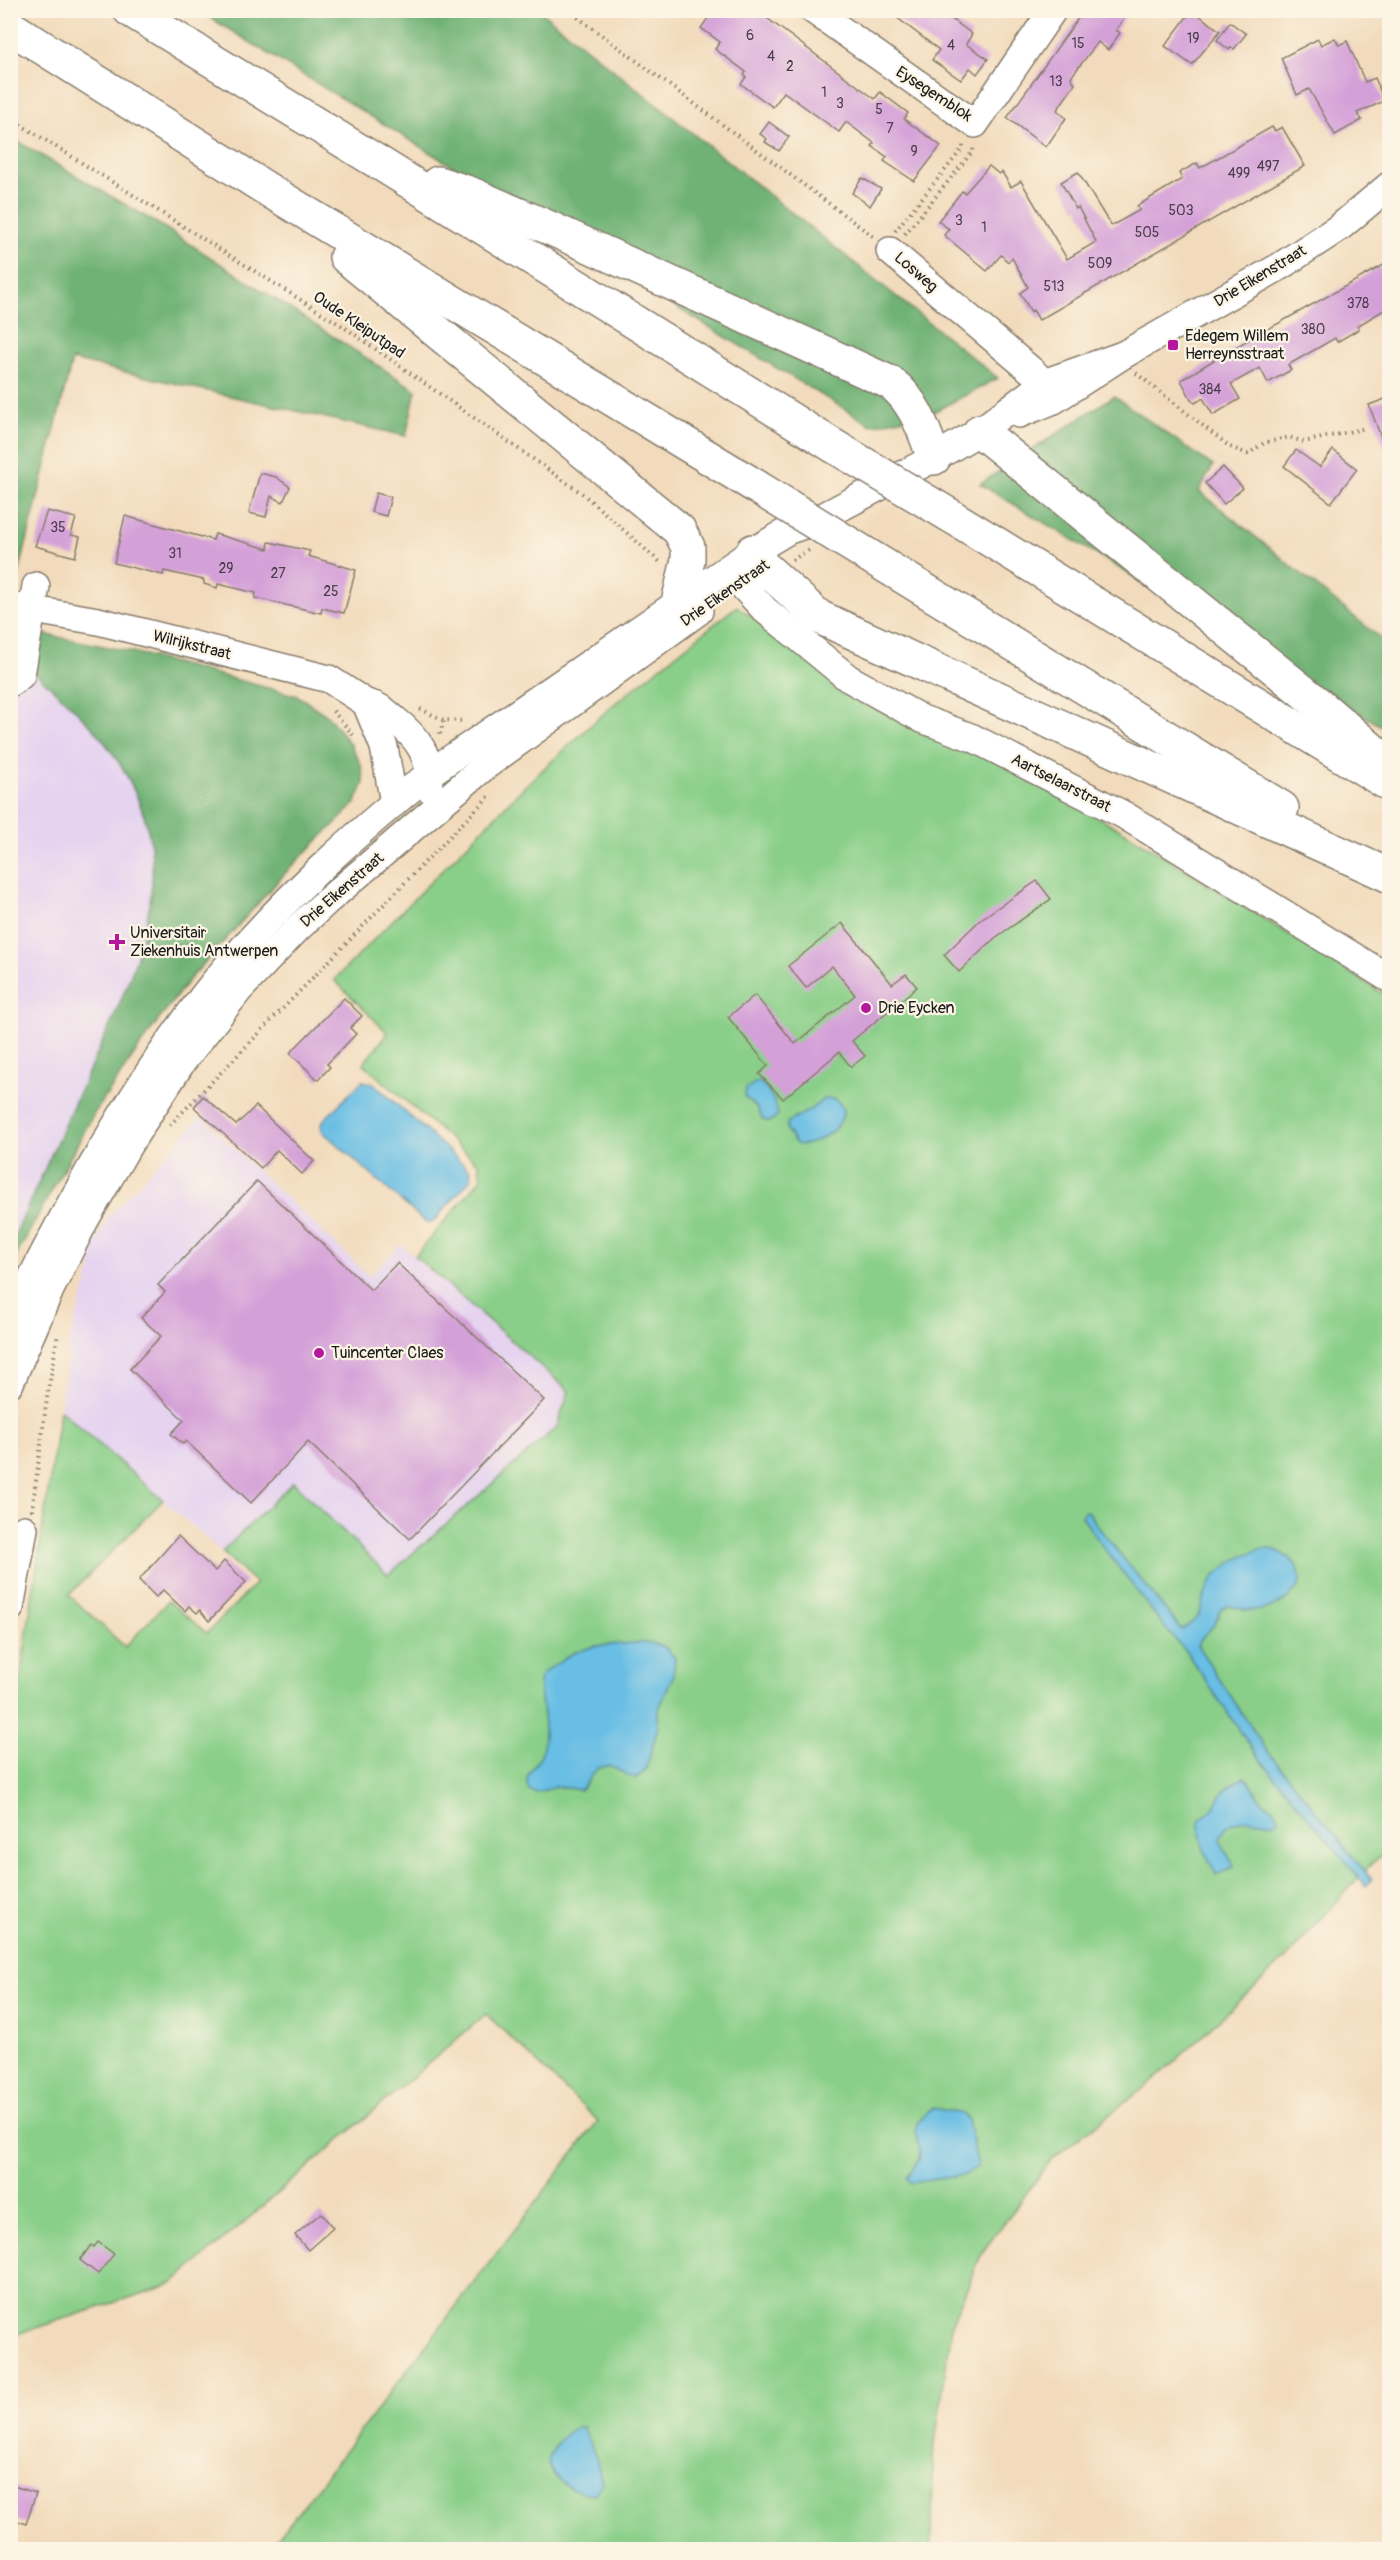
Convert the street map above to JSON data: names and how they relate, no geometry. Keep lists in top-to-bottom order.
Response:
{
  "streets": {
    "street": [
      "Eysegemblok",
      "Losweg",
      "Drie Eikenstraat",
      "Wilrijkstraat",
      "Aartselaarstraat"
    ],
    "path": ["Oude Kleiputpad"]
  },
  "crossings": [
    ["Eysegemblok", "Losweg"],
    ["Losweg", "Drie Eikenstraat"],
    ["Drie Eikenstraat", "Wilrijkstraat"],
    ["Drie Eikenstraat", "Aartselaarstraat"]
  ],
  "places": {
    "transit": ["Edegem Willem Herreynsstraat"],
    "health": ["Universitair Ziekenhuis Antwerpen"],
    "other": ["Drie Eycken", "Tuincenter Claes"]
  },
  "house_numbers": [
    "6",
    "19",
    "15",
    "4",
    "4",
    "2",
    "13",
    "1",
    "3",
    "5",
    "7",
    "9",
    "497",
    "499",
    "503",
    "3",
    "1",
    "505",
    "509",
    "513",
    "378",
    "380",
    "384",
    "35",
    "31",
    "29",
    "27",
    "25"
  ]
}
